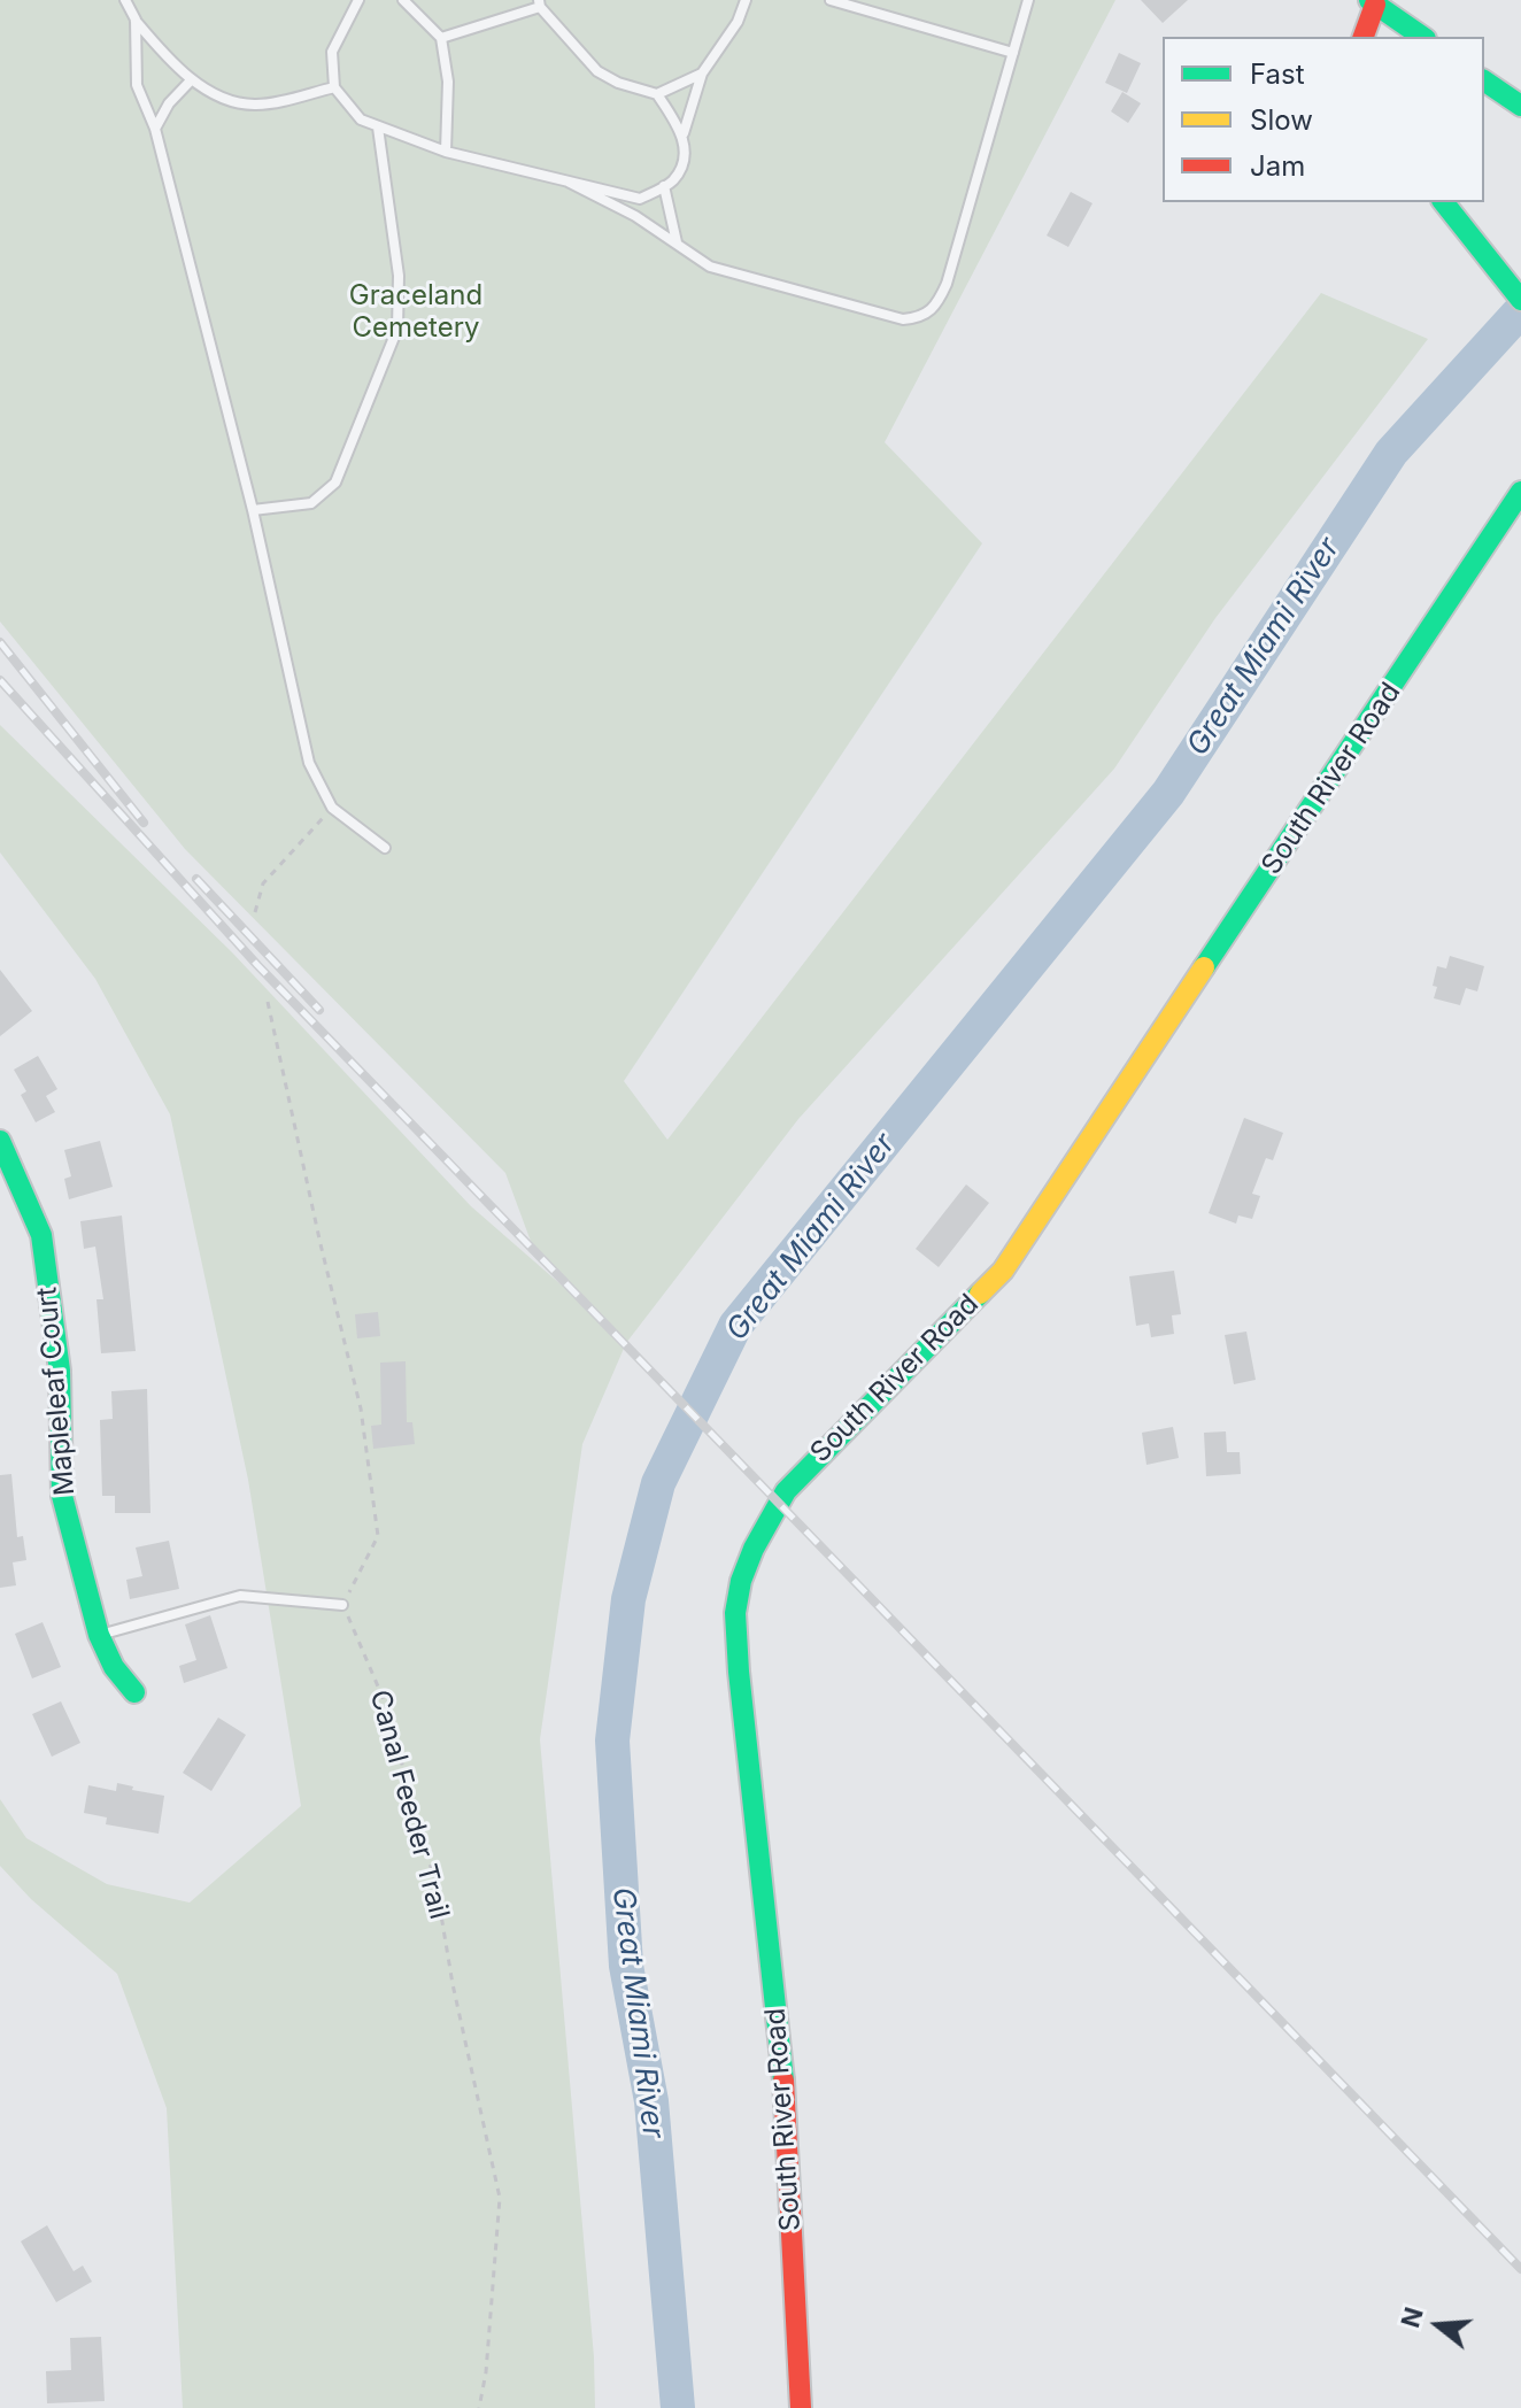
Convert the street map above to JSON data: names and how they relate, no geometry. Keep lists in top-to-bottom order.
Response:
{
  "streets": {
    "street": ["South River Road", "Mapleleaf Court"],
    "path": ["Canal Feeder Trail"]
  },
  "water": ["Great Miami River"],
  "parks": ["Graceland Cemetery"],
  "legend": ["Fast", "Slow", "Jam"],
  "north": "left"
}
